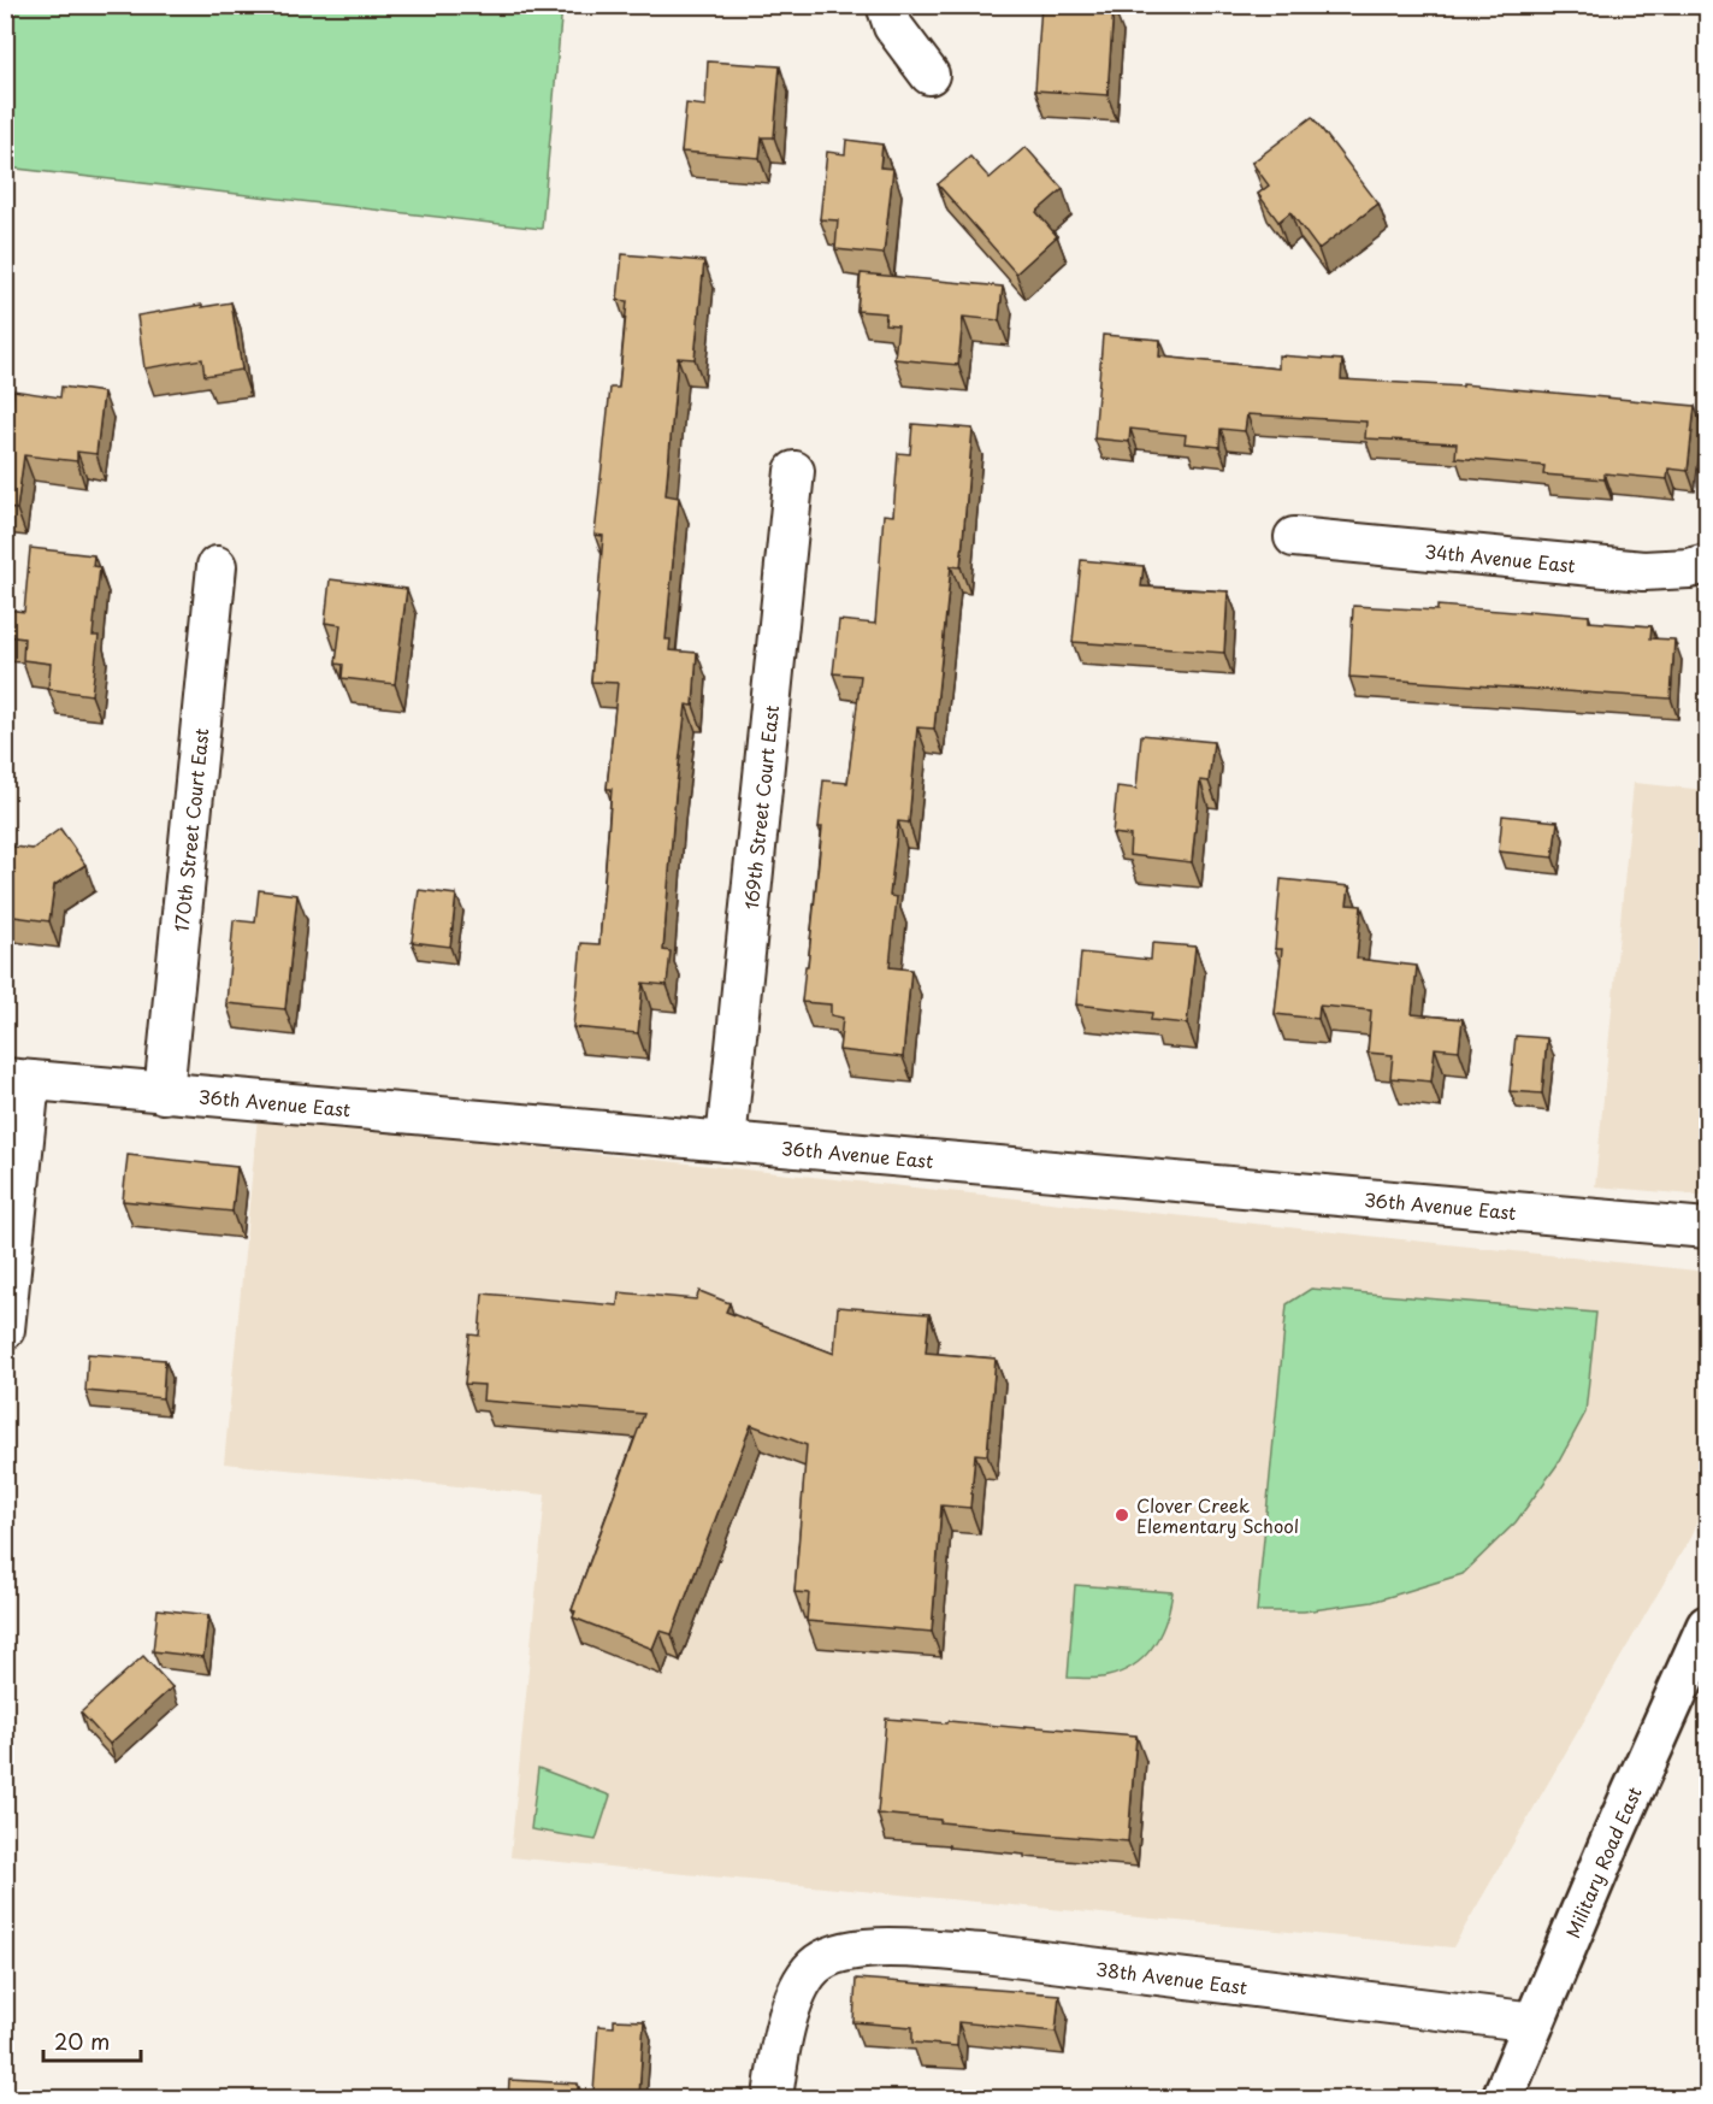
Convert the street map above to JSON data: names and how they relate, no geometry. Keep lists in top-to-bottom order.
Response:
{
  "streets": {
    "street": [
      "34th Avenue East",
      "169th Street Court East",
      "170th Street Court East",
      "36th Avenue East",
      "Military Road East",
      "38th Avenue East"
    ]
  },
  "crossings": [
    ["169th Street Court East", "36th Avenue East"],
    ["170th Street Court East", "36th Avenue East"],
    ["Military Road East", "38th Avenue East"]
  ],
  "places": ["Clover Creek Elementary School"],
  "scale_bar": "20 m"
}
